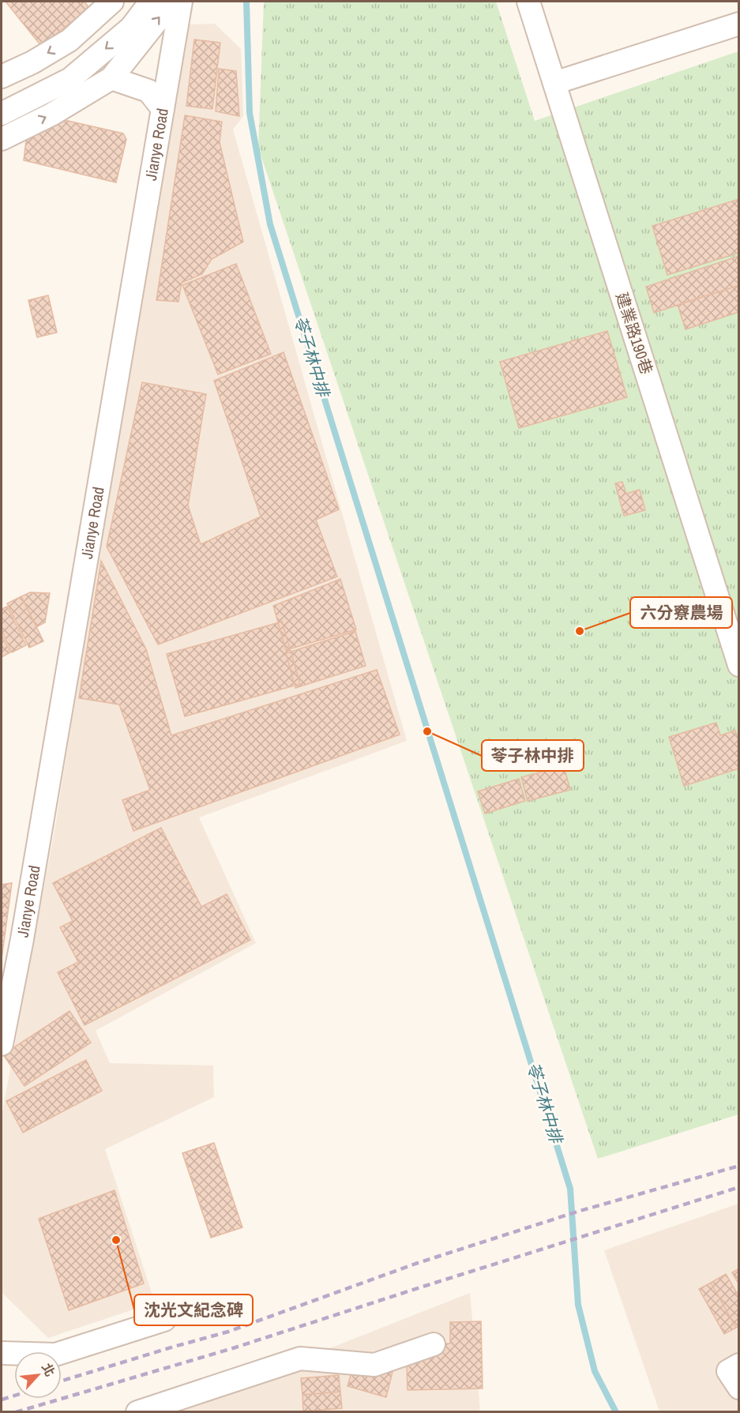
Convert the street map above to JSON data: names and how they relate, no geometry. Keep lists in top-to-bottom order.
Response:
{
  "streets": {
    "street": ["Jianye Road", "建業路190巷"]
  },
  "water": ["苓子林中排"],
  "places": ["六分竂農場", "苓子林中排", "沈光文紀念碑"],
  "north": "top right"
}
